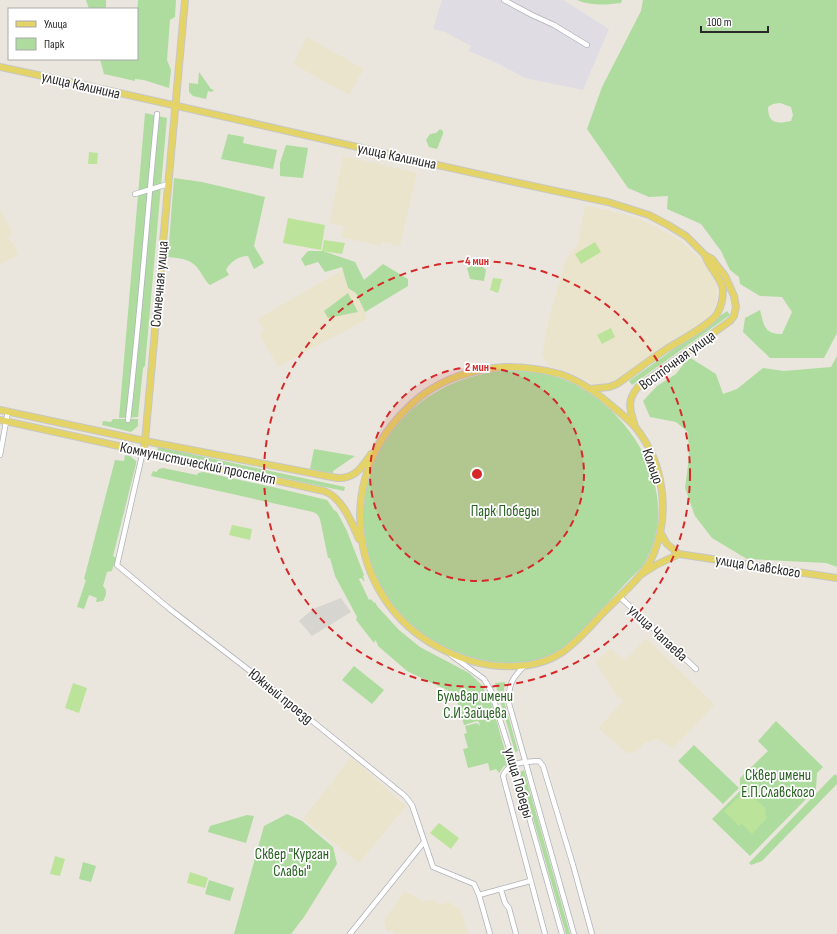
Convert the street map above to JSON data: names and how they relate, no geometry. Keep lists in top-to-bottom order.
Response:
{
  "streets": {
    "main road": [
      "улица Калинина",
      "Солнечная улица",
      "Восточная улица",
      "Коммунистический проспект",
      "Кольцо",
      "улица Славского"
    ],
    "street": ["улица Чапаева", "Южный проезд", "улица Победы"]
  },
  "crossings": [
    ["улица Калинина", "Солнечная улица"],
    ["улица Калинина", "Восточная улица"],
    ["Солнечная улица", "Коммунистический проспект"],
    ["Солнечная улица", "Южный проезд"],
    ["Восточная улица", "Кольцо"],
    ["Коммунистический проспект", "Кольцо"],
    ["Кольцо", "улица Чапаева"],
    ["Кольцо", "улица Победы"]
  ],
  "parks": [
    "Парк Победы",
    "Бульвар имени С.И.Зайцева",
    "Сквер имени Е.П.Славского",
    "Сквер \"Курган Славы\""
  ],
  "legend": ["Улица", "Парк"],
  "scale_bar": "100 m",
  "rings": ["4 мин", "2 мин"]
}
